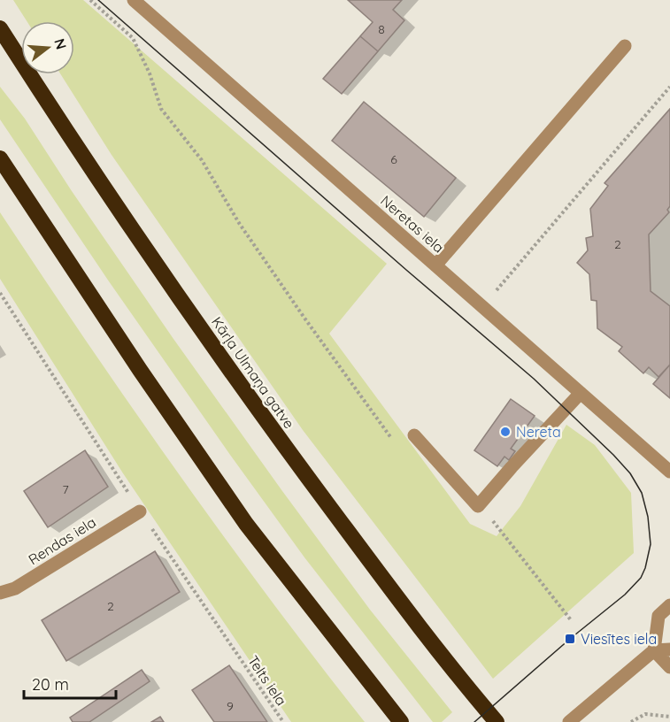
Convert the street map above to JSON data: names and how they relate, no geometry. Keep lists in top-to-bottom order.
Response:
{
  "streets": {
    "highway": ["Kārļa Ulmaņa gatve"],
    "street": ["Neretas iela", "Rendas iela"],
    "path": ["Telts iela"]
  },
  "places": {
    "other": ["Nereta"],
    "transit": ["Viesītes iela"]
  },
  "house_numbers": [
    "8",
    "6",
    "2",
    "7",
    "2",
    "9"
  ],
  "scale_bar": "20 m",
  "north": "right"
}
